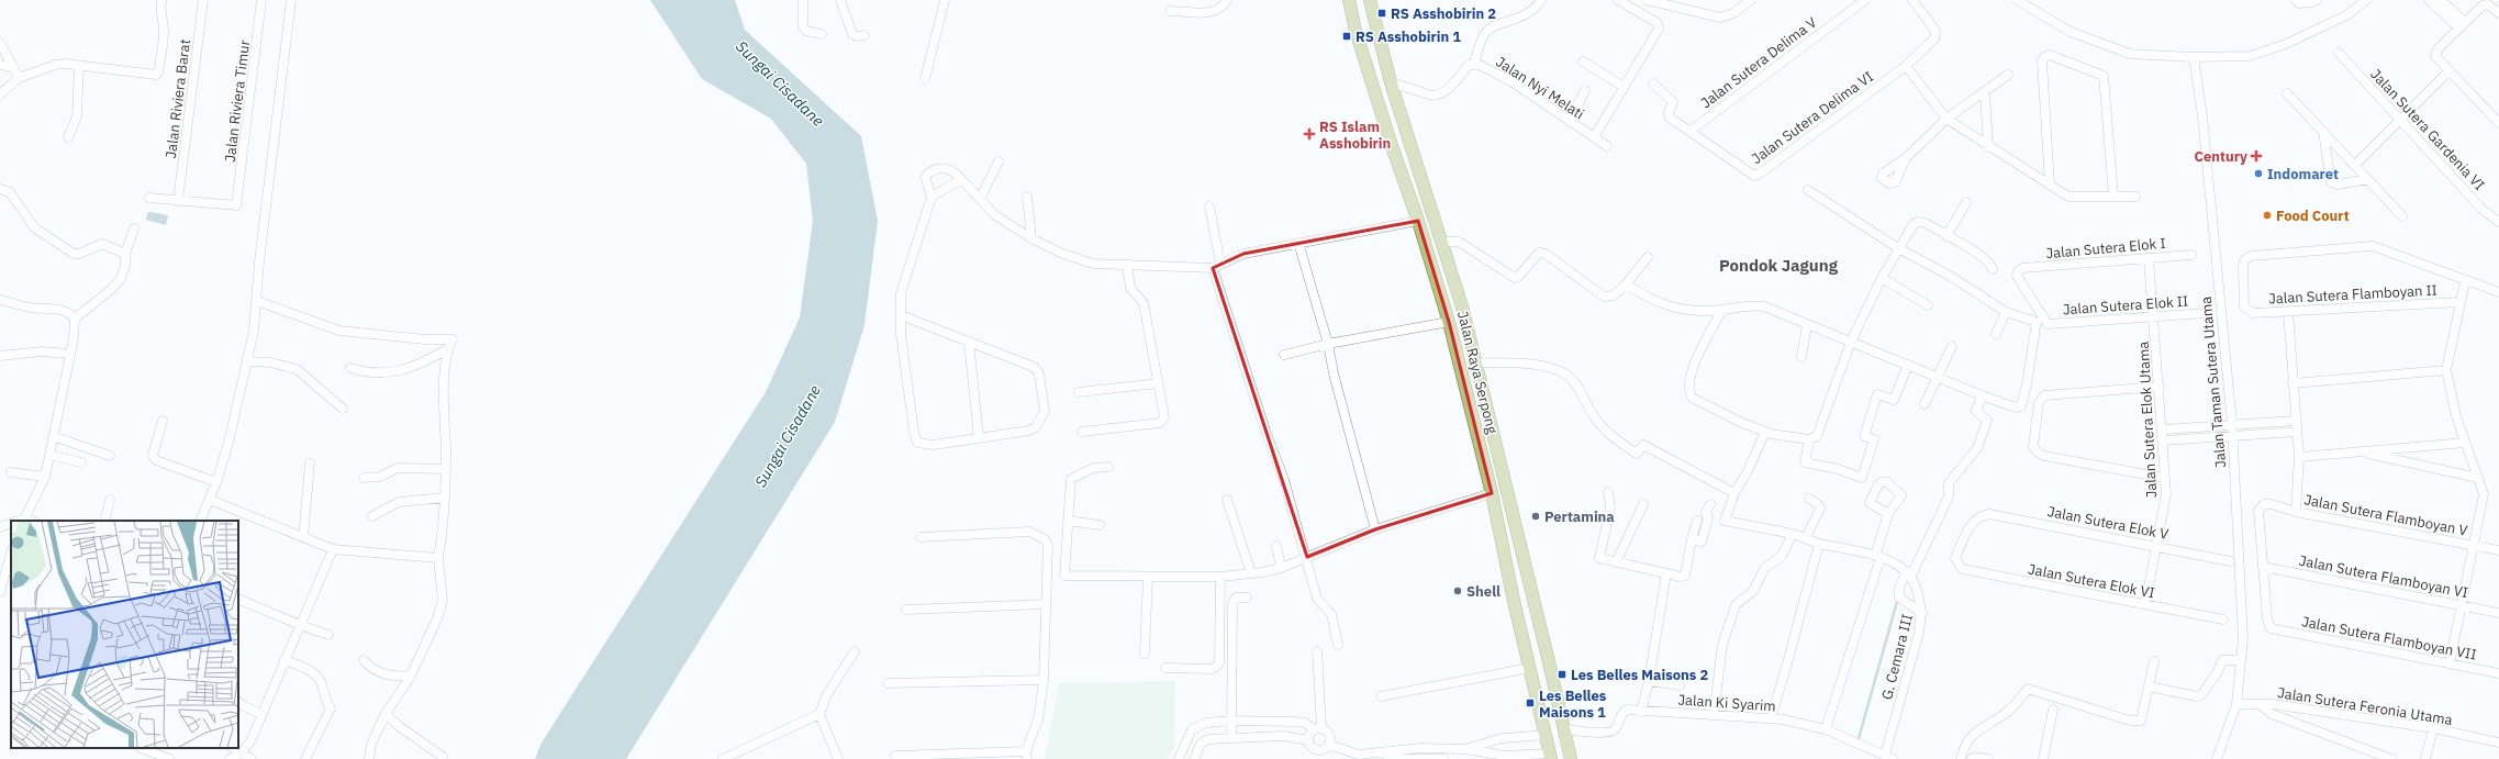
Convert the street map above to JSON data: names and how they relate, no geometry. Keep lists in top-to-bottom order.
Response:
{
  "streets": {
    "main road": ["Jalan Raya Serpong"],
    "street": [
      "Jalan Sutera Delima V",
      "Jalan Nyi Melati",
      "Jalan Riviera Barat",
      "Jalan Riviera Timur",
      "Jalan Sutera Delima VI",
      "Jalan Sutera Gardenia VI",
      "Jalan Sutera Elok I",
      "Jalan Sutera Flamboyan II",
      "Jalan Sutera Elok II",
      "Jalan Taman Sutera Utama",
      "Jalan Sutera Elok Utama",
      "Jalan Sutera Flamboyan V",
      "Jalan Sutera Elok V",
      "Jalan Sutera Flamboyan VI",
      "Jalan Sutera Elok VI",
      "Jalan Sutera Flamboyan VII",
      "G. Cemara III",
      "Jalan Ki Syarim",
      "Jalan Sutera Feronia Utama"
    ]
  },
  "crossings": [
    ["Jalan Sutera Delima V", "Jalan Sutera Delima VI"],
    ["Jalan Nyi Melati", "Jalan Raya Serpong"],
    ["Jalan Riviera Barat", "Jalan Riviera Timur"],
    ["Jalan Sutera Elok I", "Jalan Sutera Elok II"],
    ["Jalan Sutera Elok I", "Jalan Sutera Elok Utama"],
    ["Jalan Sutera Elok II", "Jalan Sutera Elok Utama"],
    ["Jalan Raya Serpong", "Jalan Ki Syarim"],
    ["Jalan Sutera Elok Utama", "Jalan Sutera Elok V"],
    ["Jalan Sutera Elok Utama", "Jalan Sutera Elok VI"],
    ["Jalan Sutera Flamboyan V", "Jalan Sutera Flamboyan VI"],
    ["Jalan Sutera Flamboyan V", "Jalan Sutera Flamboyan VII"],
    ["Jalan Sutera Elok V", "Jalan Sutera Elok VI"],
    ["Jalan Sutera Flamboyan VI", "Jalan Sutera Flamboyan VII"],
    ["G. Cemara III", "Jalan Ki Syarim"]
  ],
  "districts": ["Pondok Jagung"],
  "water": ["Sungai Cisadane"],
  "places": {
    "transit": [
      "RS Asshobirin 2",
      "RS Asshobirin 1",
      "Les Belles Maisons 2",
      "Les Belles Maisons 1"
    ],
    "health": ["RS Islam Asshobirin", "Century"],
    "other": [
      "Indomaret",
      "Food Court",
      "Pertamina",
      "Shell"
    ]
  }
}
